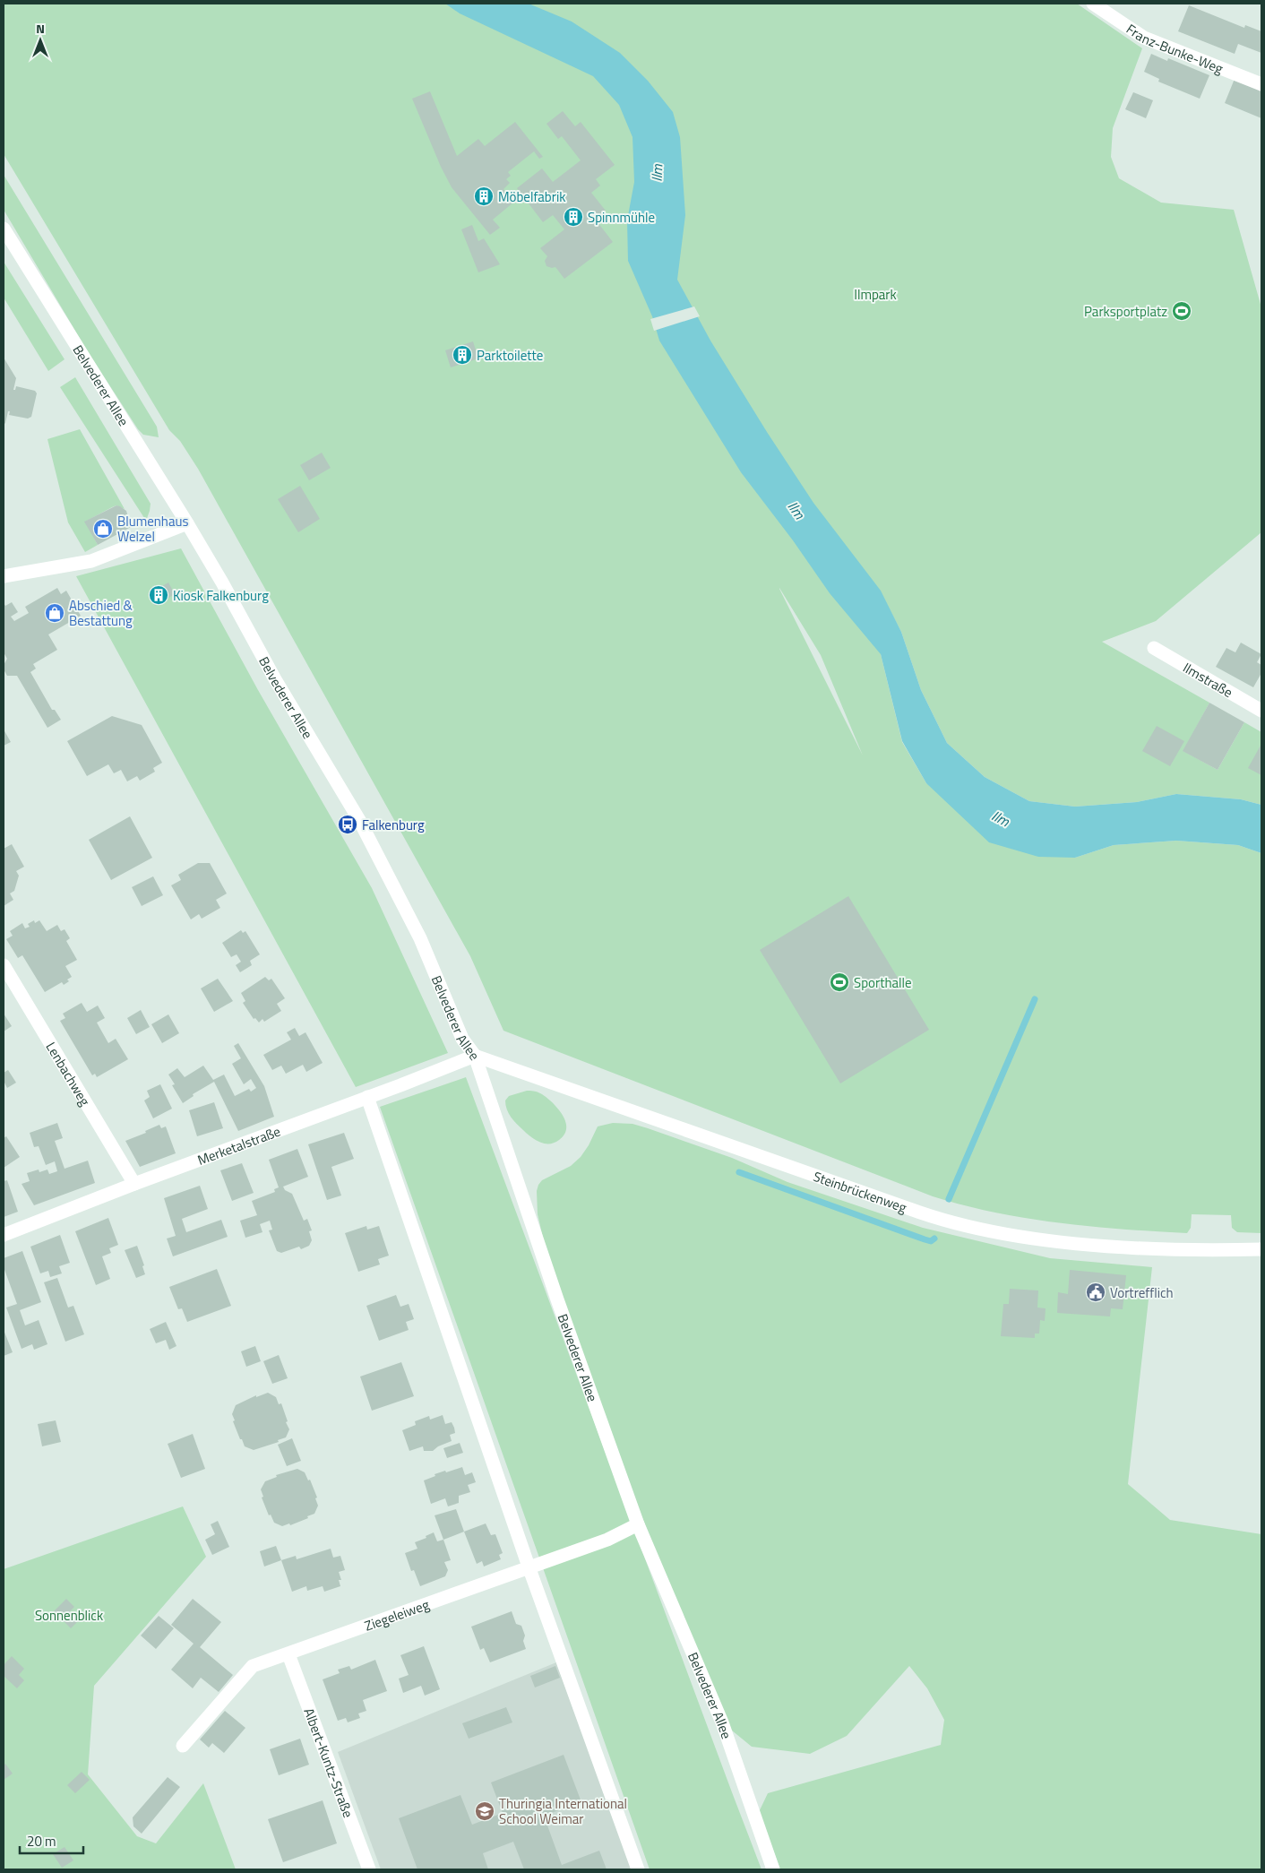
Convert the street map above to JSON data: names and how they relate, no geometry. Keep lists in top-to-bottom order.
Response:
{
  "streets": {
    "street": [
      "Franz-Bunke-Weg",
      "Belvederer Allee",
      "Ilmstraße",
      "Lenbachweg",
      "Merketalstraße",
      "Steinbrückenweg",
      "Ziegeleiweg",
      "Albert-Kuntz-Straße"
    ]
  },
  "crossings": [
    ["Belvederer Allee", "Merketalstraße"],
    ["Belvederer Allee", "Steinbrückenweg"],
    ["Belvederer Allee", "Ziegeleiweg"],
    ["Lenbachweg", "Merketalstraße"],
    ["Merketalstraße", "Steinbrückenweg"],
    ["Ziegeleiweg", "Albert-Kuntz-Straße"]
  ],
  "water": ["Ilm"],
  "parks": ["Ilmpark", "Sonnenblick"],
  "places": {
    "building": [
      "Möbelfabrik",
      "Spinnmühle",
      "Parktoilette",
      "Kiosk Falkenburg"
    ],
    "sports": ["Parksportplatz", "Sporthalle"],
    "shop": ["Blumenhaus Welzel", "Abschied & Bestattung"],
    "bus stop": ["Falkenburg"],
    "public building": ["Vortrefflich"],
    "school or university": ["Thuringia International School Weimar"]
  },
  "scale_bar": "20 m",
  "north": "top"
}
